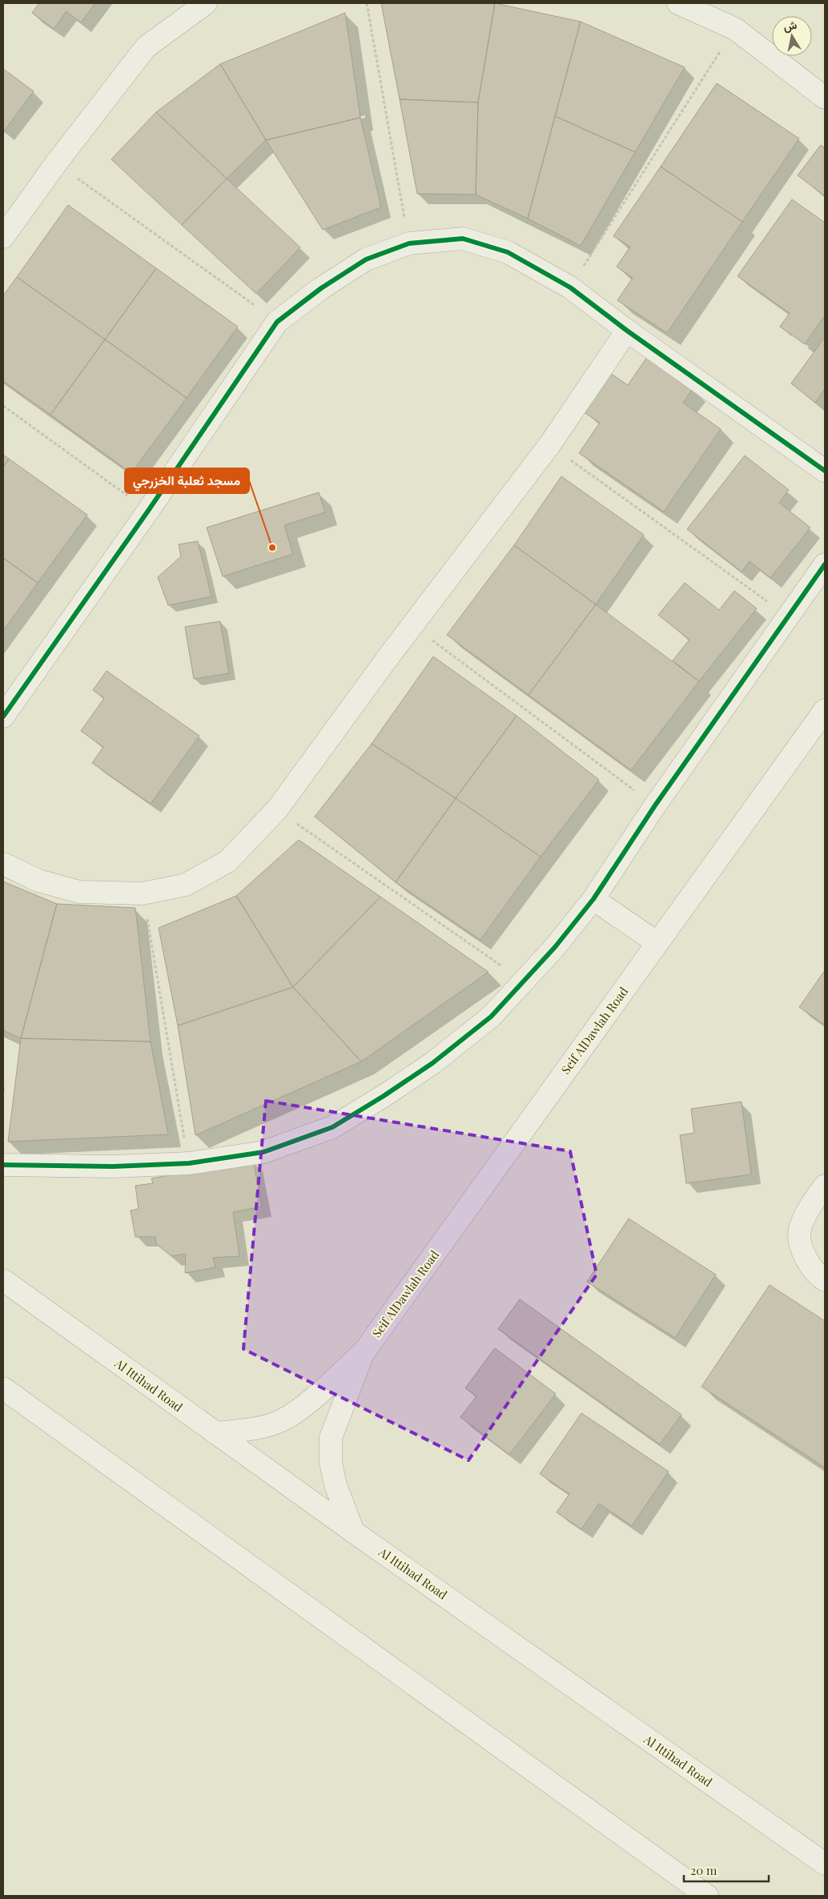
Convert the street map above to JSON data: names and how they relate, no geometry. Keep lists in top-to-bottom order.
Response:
{
  "streets": {
    "street": ["Seif AlDawlah Road", "Al Ittihad Road"]
  },
  "crossings": [
    ["Seif AlDawlah Road", "Al Ittihad Road"]
  ],
  "places": ["مسجد ثعلبة الخزرجي"],
  "scale_bar": "20 m",
  "north": "top"
}
